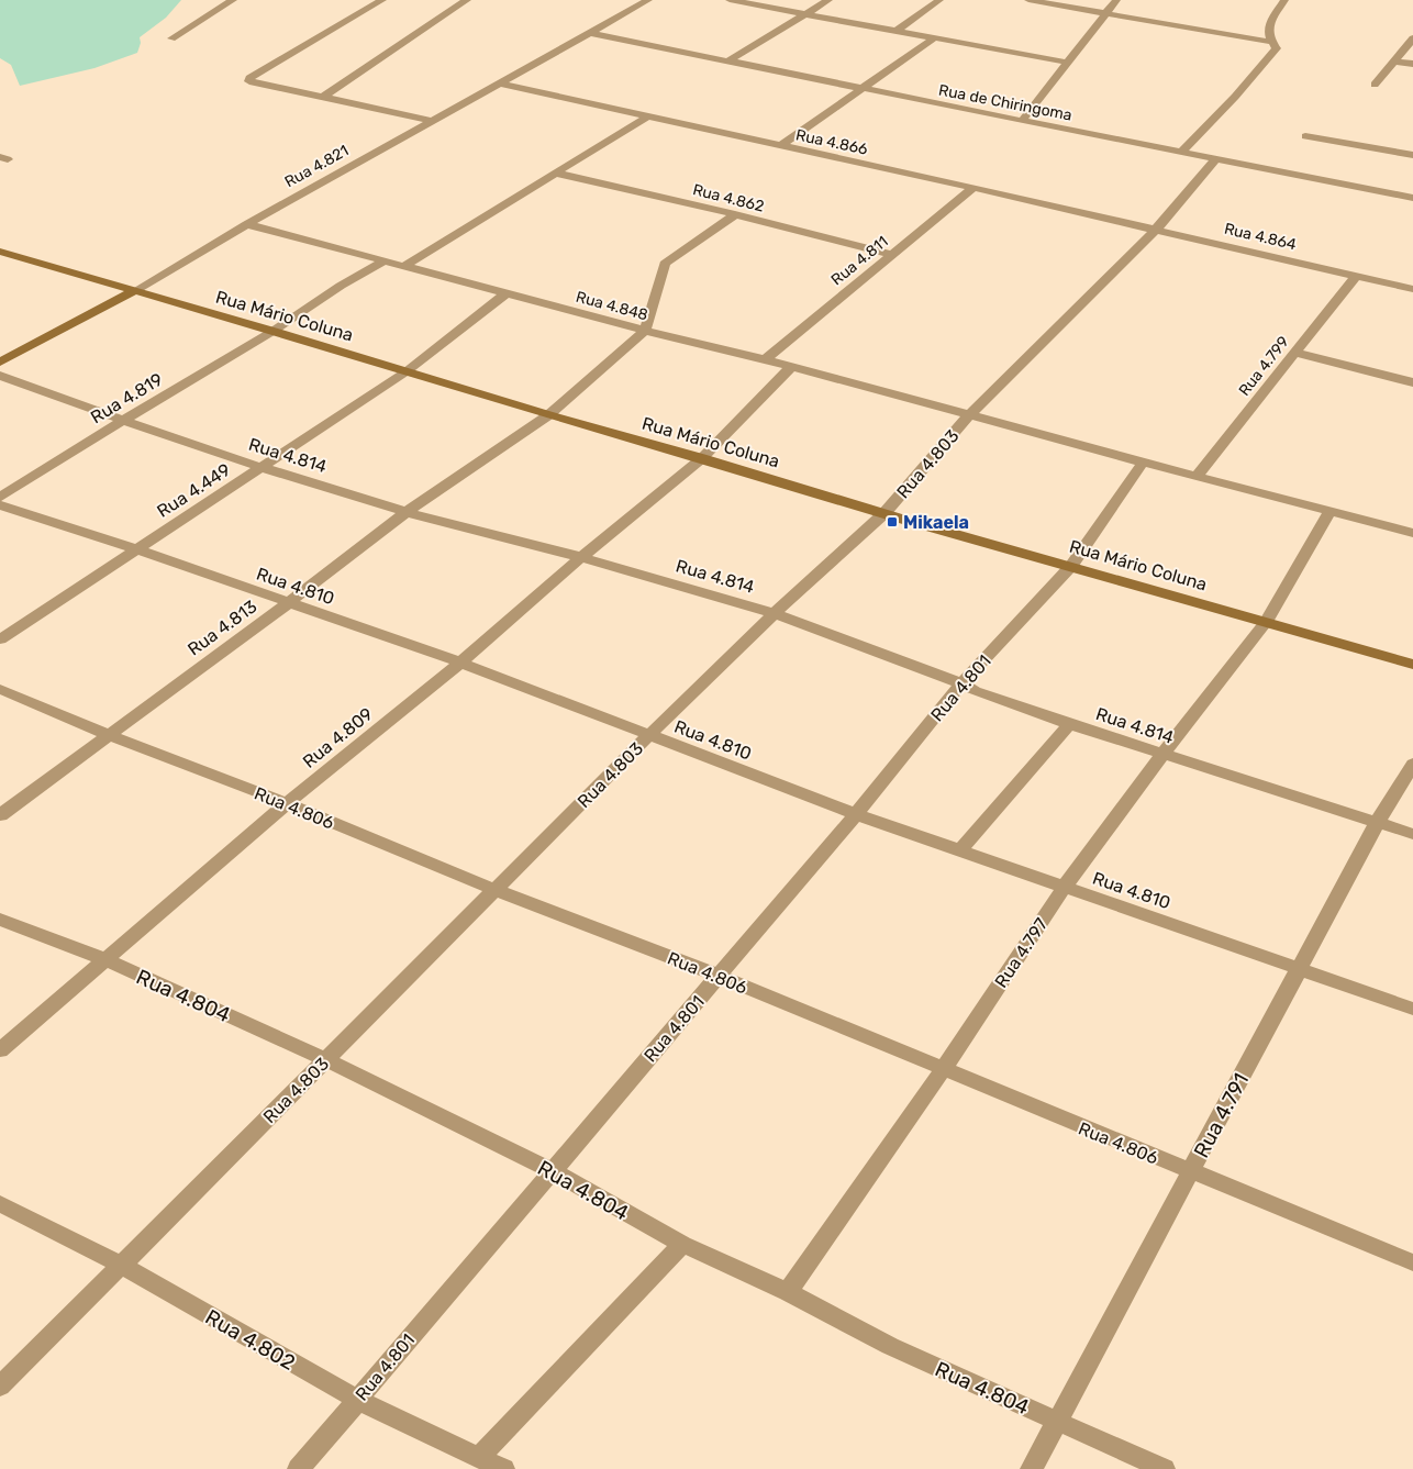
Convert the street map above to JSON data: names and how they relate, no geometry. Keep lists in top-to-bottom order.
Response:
{
  "streets": {
    "main road": ["Rua 4.821", "Rua Mário Coluna"],
    "street": [
      "Rua de Chiringoma",
      "Rua 4.866",
      "Rua 4.862",
      "Rua 4.864",
      "Rua 4.811",
      "Rua 4.848",
      "Rua 4.799",
      "Rua 4.819",
      "Rua 4.814",
      "Rua 4.803",
      "Rua 4.449",
      "Rua 4.810",
      "Rua 4.813",
      "Rua 4.801",
      "Rua 4.809",
      "Rua 4.806",
      "Rua 4.797",
      "Rua 4.804",
      "Rua 4.791",
      "Rua 4.802"
    ]
  },
  "crossings": [
    ["Rua de Chiringoma", "Rua 4.821"],
    ["Rua de Chiringoma", "Rua 4.803"],
    ["Rua 4.866", "Rua 4.821"],
    ["Rua 4.866", "Rua 4.864"],
    ["Rua 4.866", "Rua 4.811"],
    ["Rua 4.866", "Rua 4.803"],
    ["Rua 4.821", "Rua 4.848"],
    ["Rua 4.821", "Rua Mário Coluna"],
    ["Rua 4.862", "Rua 4.811"],
    ["Rua 4.864", "Rua 4.799"],
    ["Rua 4.864", "Rua 4.803"],
    ["Rua 4.811", "Rua 4.848"],
    ["Rua 4.848", "Rua 4.799"],
    ["Rua 4.848", "Rua 4.803"],
    ["Rua 4.848", "Rua 4.813"],
    ["Rua 4.848", "Rua 4.801"],
    ["Rua 4.848", "Rua 4.809"],
    ["Rua 4.848", "Rua 4.797"],
    ["Rua Mário Coluna", "Rua 4.819"],
    ["Rua Mário Coluna", "Rua 4.803"],
    ["Rua Mário Coluna", "Rua 4.449"],
    ["Rua Mário Coluna", "Rua 4.813"],
    ["Rua Mário Coluna", "Rua 4.801"],
    ["Rua Mário Coluna", "Rua 4.809"],
    ["Rua Mário Coluna", "Rua 4.797"],
    ["Rua 4.819", "Rua 4.814"],
    ["Rua 4.814", "Rua 4.803"],
    ["Rua 4.814", "Rua 4.449"],
    ["Rua 4.814", "Rua 4.813"],
    ["Rua 4.814", "Rua 4.801"],
    ["Rua 4.814", "Rua 4.809"],
    ["Rua 4.814", "Rua 4.797"],
    ["Rua 4.814", "Rua 4.791"],
    ["Rua 4.803", "Rua 4.810"],
    ["Rua 4.803", "Rua 4.806"],
    ["Rua 4.803", "Rua 4.804"],
    ["Rua 4.803", "Rua 4.802"],
    ["Rua 4.449", "Rua 4.810"],
    ["Rua 4.810", "Rua 4.813"],
    ["Rua 4.810", "Rua 4.801"],
    ["Rua 4.810", "Rua 4.809"],
    ["Rua 4.810", "Rua 4.797"],
    ["Rua 4.810", "Rua 4.791"],
    ["Rua 4.813", "Rua 4.806"],
    ["Rua 4.801", "Rua 4.806"],
    ["Rua 4.801", "Rua 4.804"],
    ["Rua 4.801", "Rua 4.802"],
    ["Rua 4.809", "Rua 4.806"],
    ["Rua 4.809", "Rua 4.804"],
    ["Rua 4.806", "Rua 4.797"],
    ["Rua 4.806", "Rua 4.791"],
    ["Rua 4.797", "Rua 4.804"],
    ["Rua 4.804", "Rua 4.791"]
  ],
  "places": {
    "transit": ["Mikaela"]
  }
}
